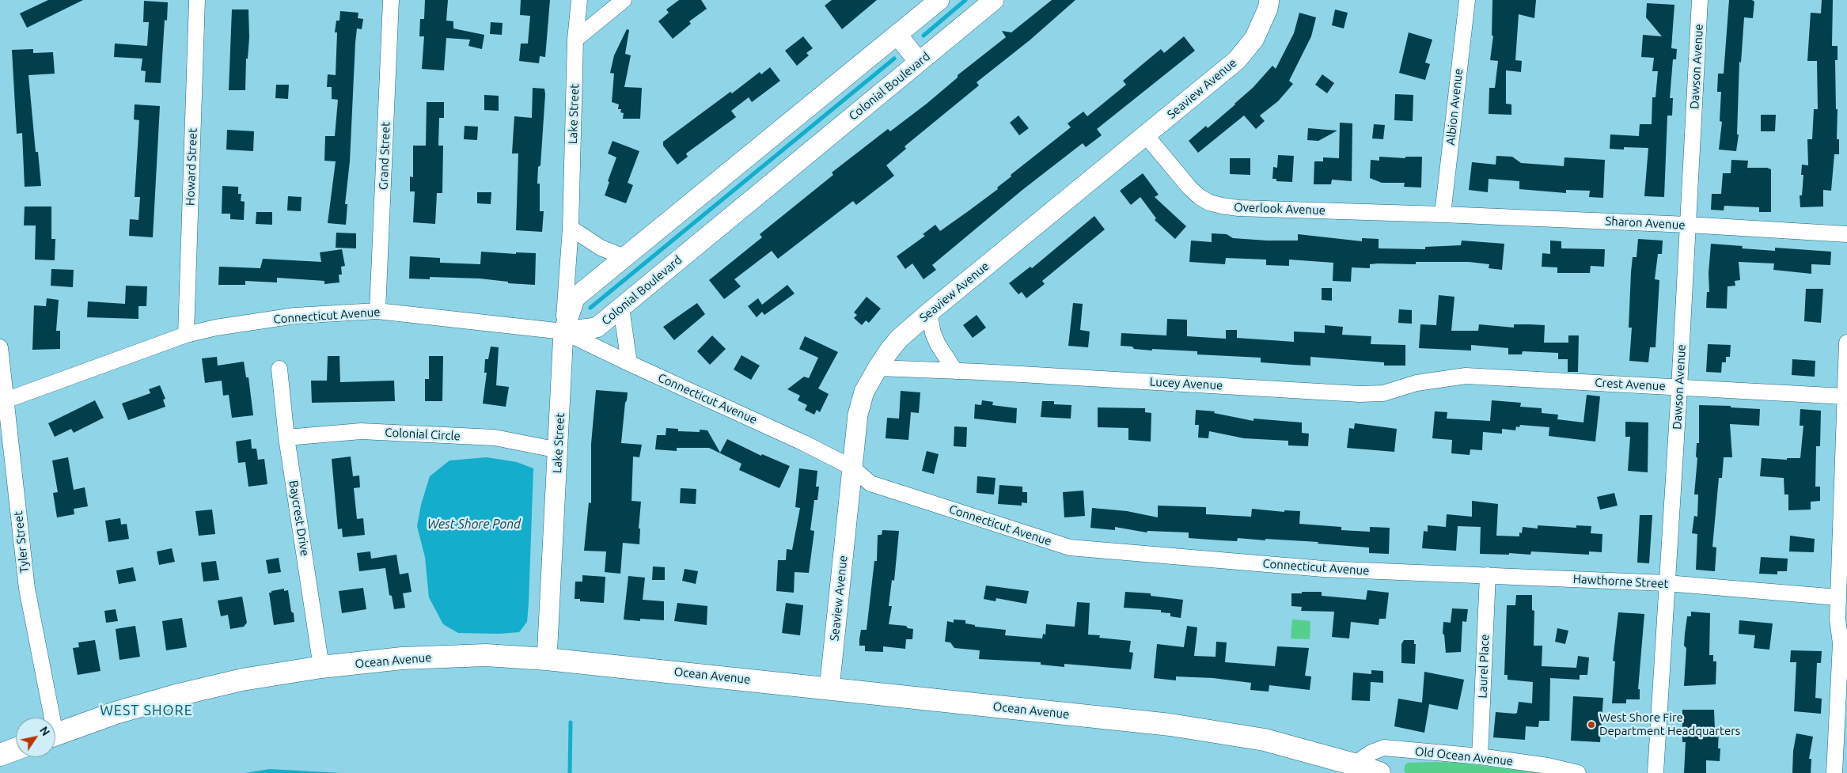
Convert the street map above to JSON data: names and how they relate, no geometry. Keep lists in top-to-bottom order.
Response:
{
  "streets": {
    "main road": ["Ocean Avenue"],
    "street": [
      "Dawson Avenue",
      "Colonial Boulevard",
      "Seaview Avenue",
      "Albion Avenue",
      "Lake Street",
      "Grand Street",
      "Howard Street",
      "Overlook Avenue",
      "Sharon Avenue",
      "Connecticut Avenue",
      "Lucey Avenue",
      "Crest Avenue",
      "Colonial Circle",
      "Baycrest Drive",
      "Tyler Street",
      "Hawthorne Street",
      "Laurel Place",
      "Old Ocean Avenue"
    ]
  },
  "crossings": [
    ["Dawson Avenue", "Sharon Avenue"],
    ["Dawson Avenue", "Crest Avenue"],
    ["Dawson Avenue", "Hawthorne Street"],
    ["Colonial Boulevard", "Lake Street"],
    ["Colonial Boulevard", "Connecticut Avenue"],
    ["Seaview Avenue", "Overlook Avenue"],
    ["Seaview Avenue", "Connecticut Avenue"],
    ["Seaview Avenue", "Lucey Avenue"],
    ["Seaview Avenue", "Ocean Avenue"],
    ["Albion Avenue", "Overlook Avenue"],
    ["Albion Avenue", "Sharon Avenue"],
    ["Lake Street", "Connecticut Avenue"],
    ["Lake Street", "Colonial Circle"],
    ["Lake Street", "Ocean Avenue"],
    ["Grand Street", "Connecticut Avenue"],
    ["Howard Street", "Connecticut Avenue"],
    ["Overlook Avenue", "Sharon Avenue"],
    ["Connecticut Avenue", "Tyler Street"],
    ["Connecticut Avenue", "Hawthorne Street"],
    ["Lucey Avenue", "Crest Avenue"],
    ["Colonial Circle", "Baycrest Drive"],
    ["Baycrest Drive", "Ocean Avenue"],
    ["Hawthorne Street", "Laurel Place"],
    ["Ocean Avenue", "Old Ocean Avenue"],
    ["Laurel Place", "Old Ocean Avenue"]
  ],
  "districts": ["WEST SHORE"],
  "water": ["West Shore Pond"],
  "places": ["West Shore Fire Department Headquarters"],
  "north": "top right"
}
